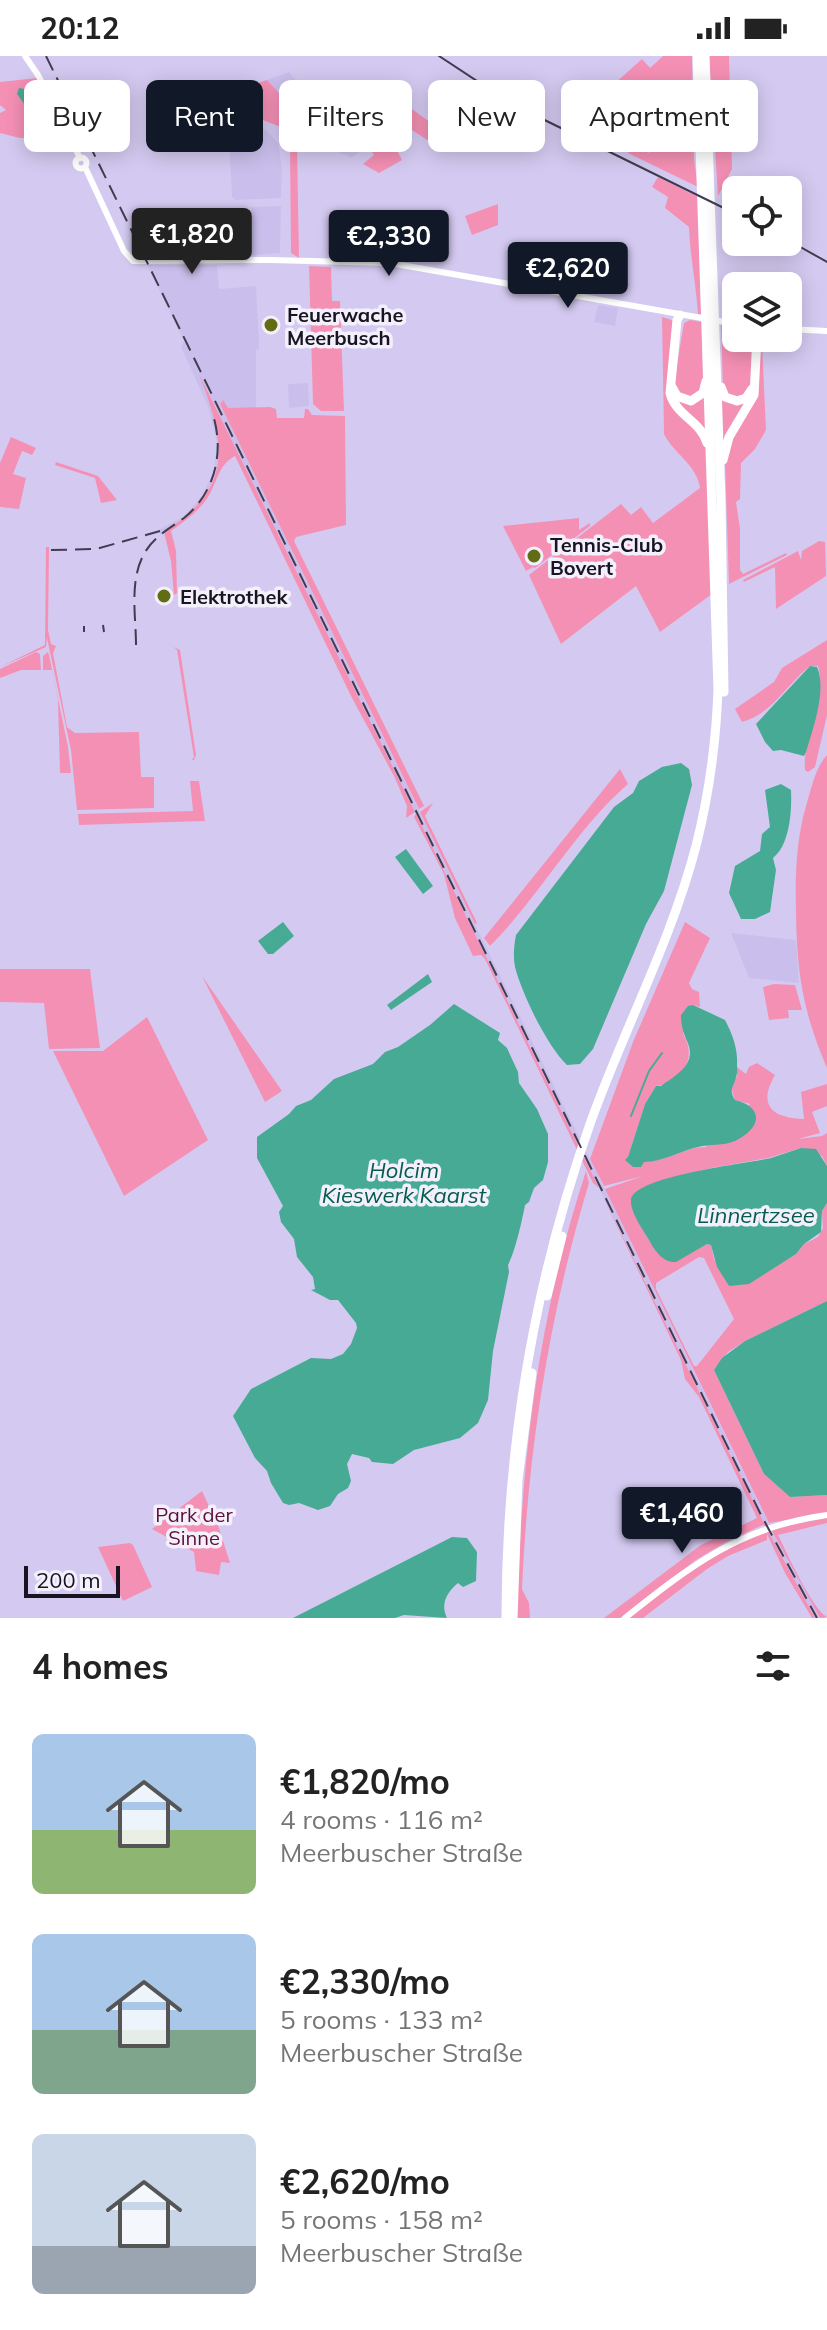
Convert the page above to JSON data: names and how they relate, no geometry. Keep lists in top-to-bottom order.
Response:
{
  "water": ["Holcim Kieswerk Kaarst", "Linnertzsee"],
  "parks": ["Park der Sinne"],
  "places": ["Feuerwache Meerbusch", "Tennis-Club Bovert", "Elektrothek"],
  "scale_bar": "200 m",
  "page": {
    "status": "20:12",
    "chip": [
      "Buy",
      "Rent",
      "Filters",
      "New",
      "Apartment"
    ],
    "price": [
      "€1,820",
      "€2,330",
      "€2,620",
      "€1,460"
    ],
    "scale": "200 m",
    "heading": "4 homes",
    "list": [
      {
        "name": "€1,820/mo",
        "note": "4 rooms · 116 m² · Meerbuscher Straße"
      },
      {
        "name": "€2,330/mo",
        "note": "5 rooms · 133 m² · Meerbuscher Straße"
      },
      {
        "name": "€2,620/mo",
        "note": "5 rooms · 158 m² · Meerbuscher Straße"
      }
    ]
  }
}
